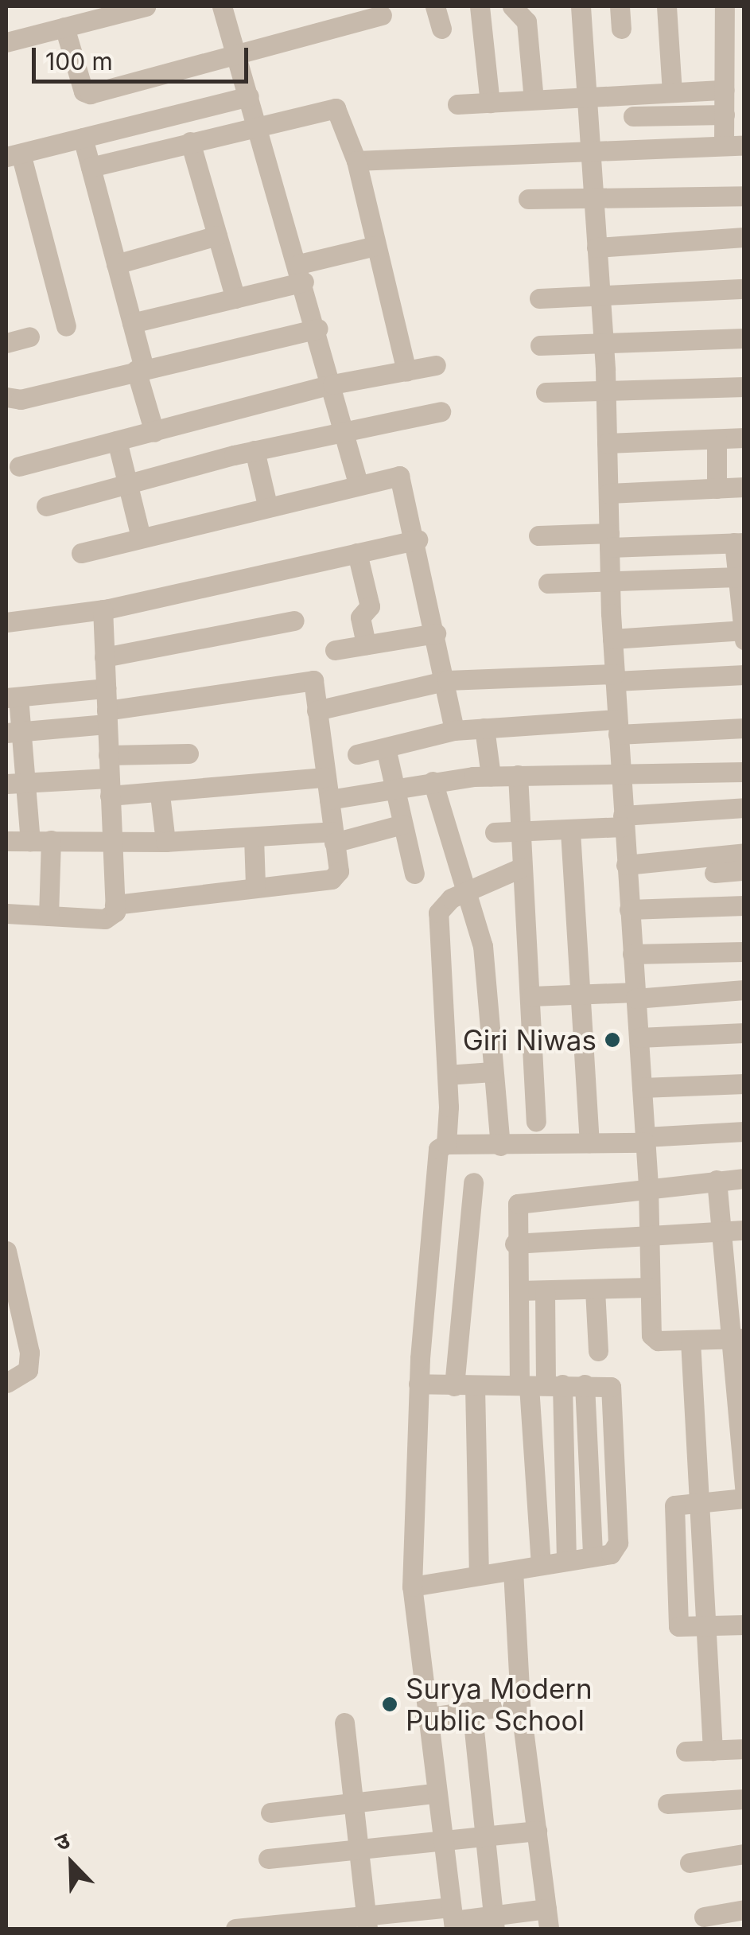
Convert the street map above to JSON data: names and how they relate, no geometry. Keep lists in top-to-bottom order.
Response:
{
  "places": ["Giri Niwas", "Surya Modern Public School"],
  "scale_bar": "100 m",
  "north": "top left"
}
